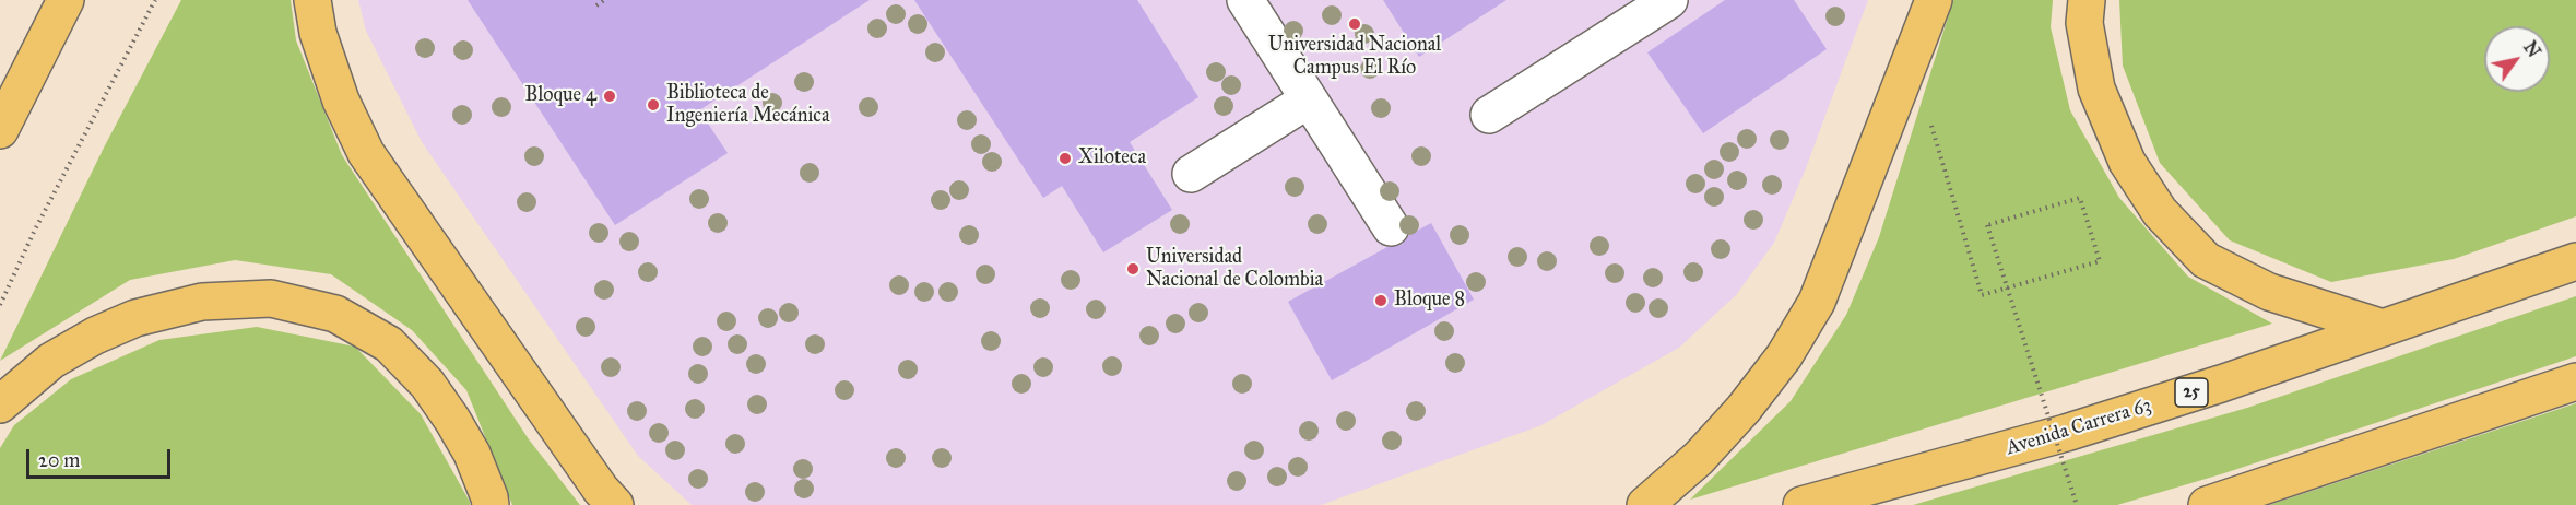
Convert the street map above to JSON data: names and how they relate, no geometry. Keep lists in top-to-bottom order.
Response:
{
  "streets": {
    "main road": ["25", "Avenida Carrera 63"]
  },
  "places": [
    "Universidad Nacional Campus El Río",
    "Bloque 4",
    "Biblioteca de Ingeniería Mecánica",
    "Xiloteca",
    "Universidad Nacional de Colombia",
    "Bloque 8"
  ],
  "scale_bar": "20 m",
  "north": "top right"
}
